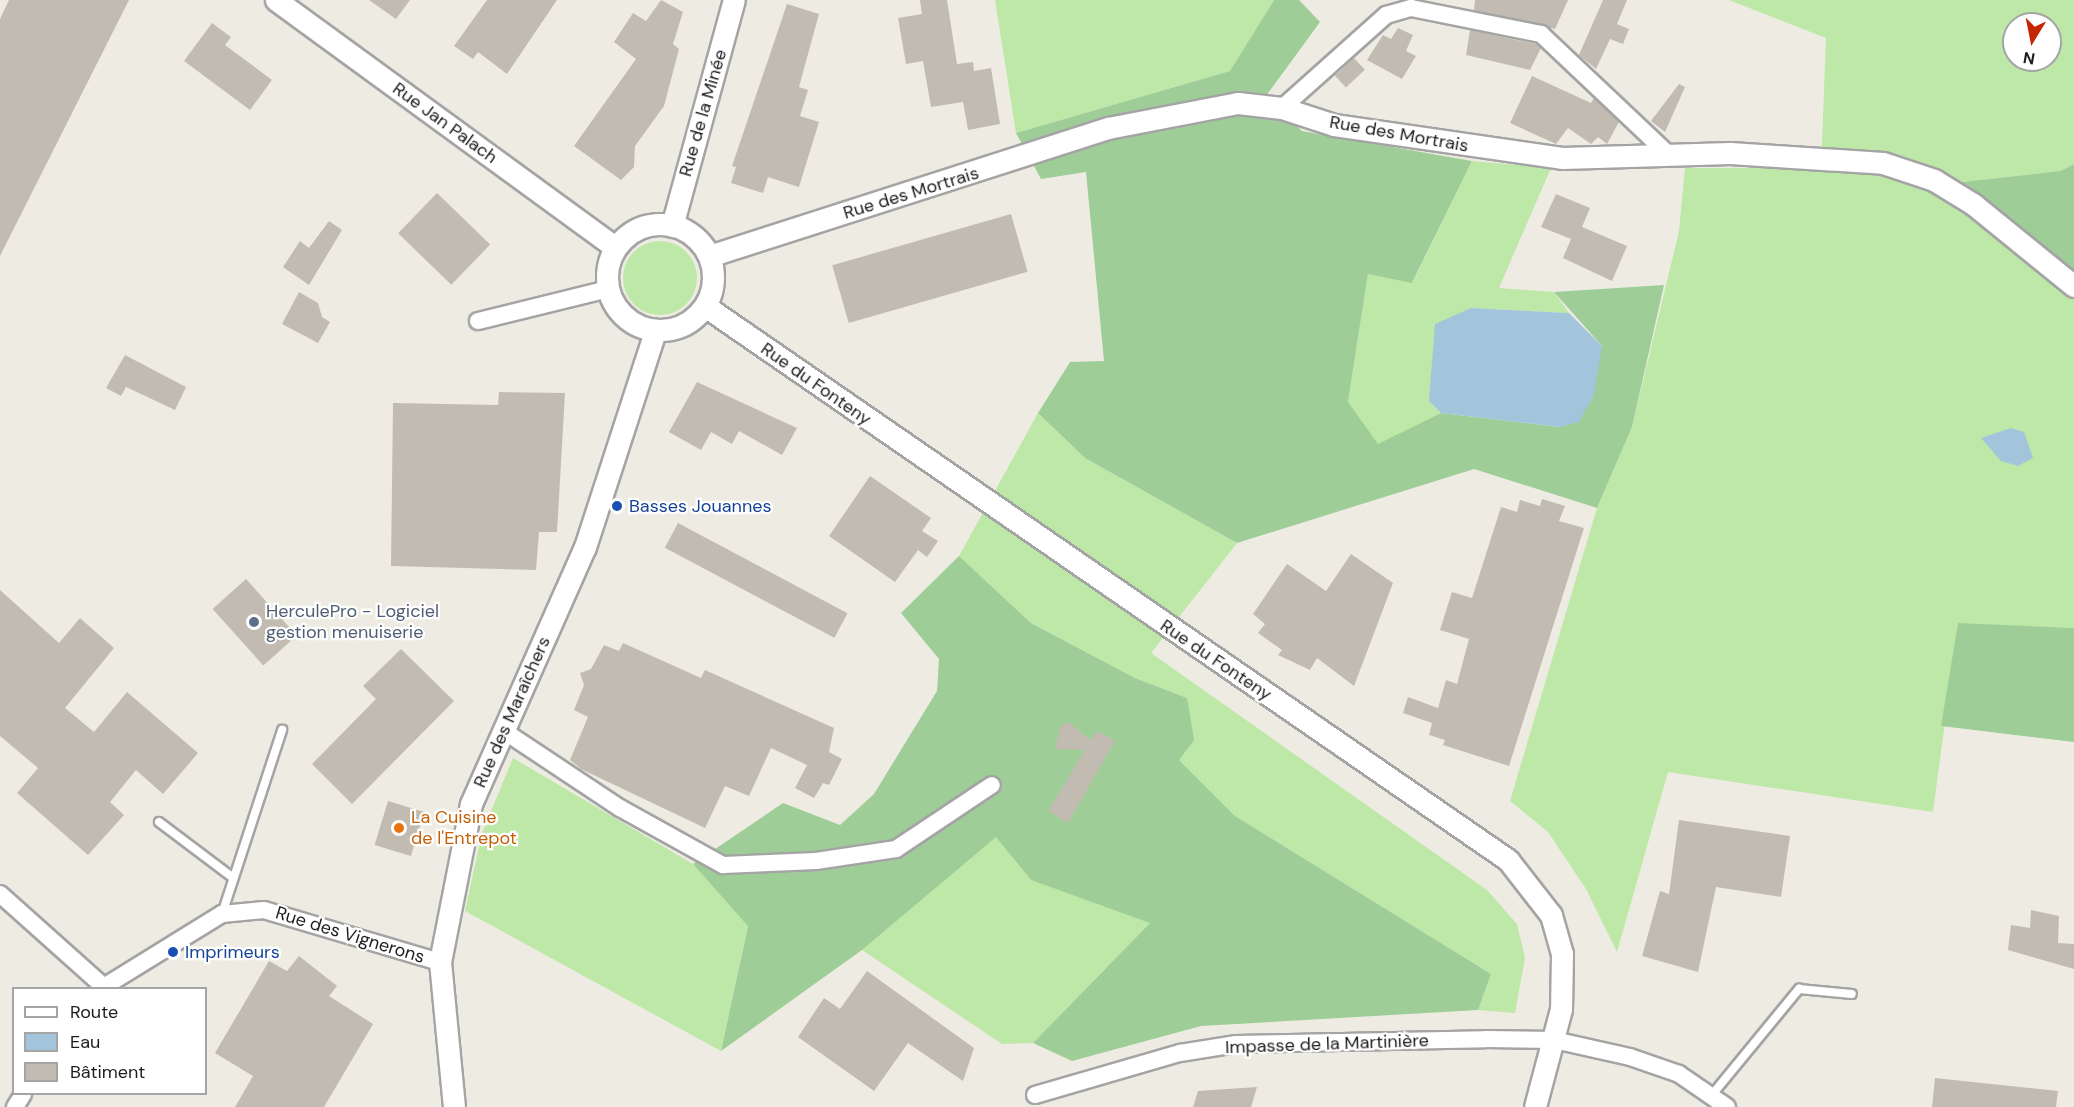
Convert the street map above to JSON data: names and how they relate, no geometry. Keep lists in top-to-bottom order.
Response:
{
  "streets": {
    "street": [
      "Rue de la Minée",
      "Rue Jan Palach",
      "Rue des Mortrais",
      "Rue du Fonteny",
      "Rue des Maraîchers",
      "Rue des Vignerons",
      "Impasse de la Martinière"
    ]
  },
  "crossings": [
    ["Rue de la Minée", "Rue Jan Palach"],
    ["Rue de la Minée", "Rue des Mortrais"],
    ["Rue de la Minée", "Rue du Fonteny"],
    ["Rue de la Minée", "Rue des Maraîchers"],
    ["Rue Jan Palach", "Rue des Mortrais"],
    ["Rue Jan Palach", "Rue du Fonteny"],
    ["Rue Jan Palach", "Rue des Maraîchers"],
    ["Rue des Mortrais", "Rue du Fonteny"],
    ["Rue des Mortrais", "Rue des Maraîchers"],
    ["Rue du Fonteny", "Rue des Maraîchers"],
    ["Rue du Fonteny", "Impasse de la Martinière"],
    ["Rue des Maraîchers", "Rue des Vignerons"]
  ],
  "places": [
    "Basses Jouannes",
    "HerculePro - Logiciel gestion menuiserie",
    "La Cuisine de l'Entrepot",
    "Imprimeurs"
  ],
  "legend": ["Route", "Eau", "Bâtiment"],
  "north": "bottom"
}
